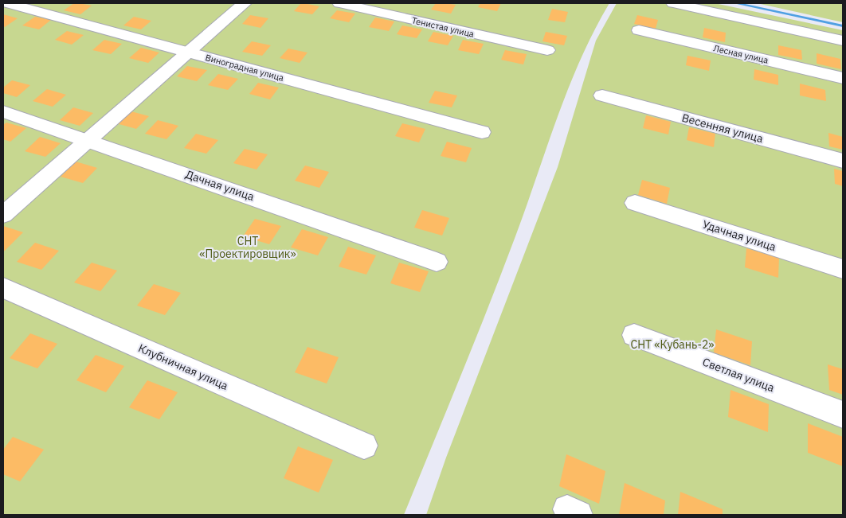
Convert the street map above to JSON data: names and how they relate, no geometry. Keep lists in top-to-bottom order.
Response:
{
  "streets": {
    "street": [
      "Тенистая улица",
      "Лесная улица",
      "Виноградная улица",
      "Весенняя улица",
      "Дачная улица",
      "Удачная улица",
      "Клубничная улица",
      "Светлая улица"
    ]
  },
  "parks": ["СНТ «Проектировщик»", "СНТ «Кубань-2»"]
}
